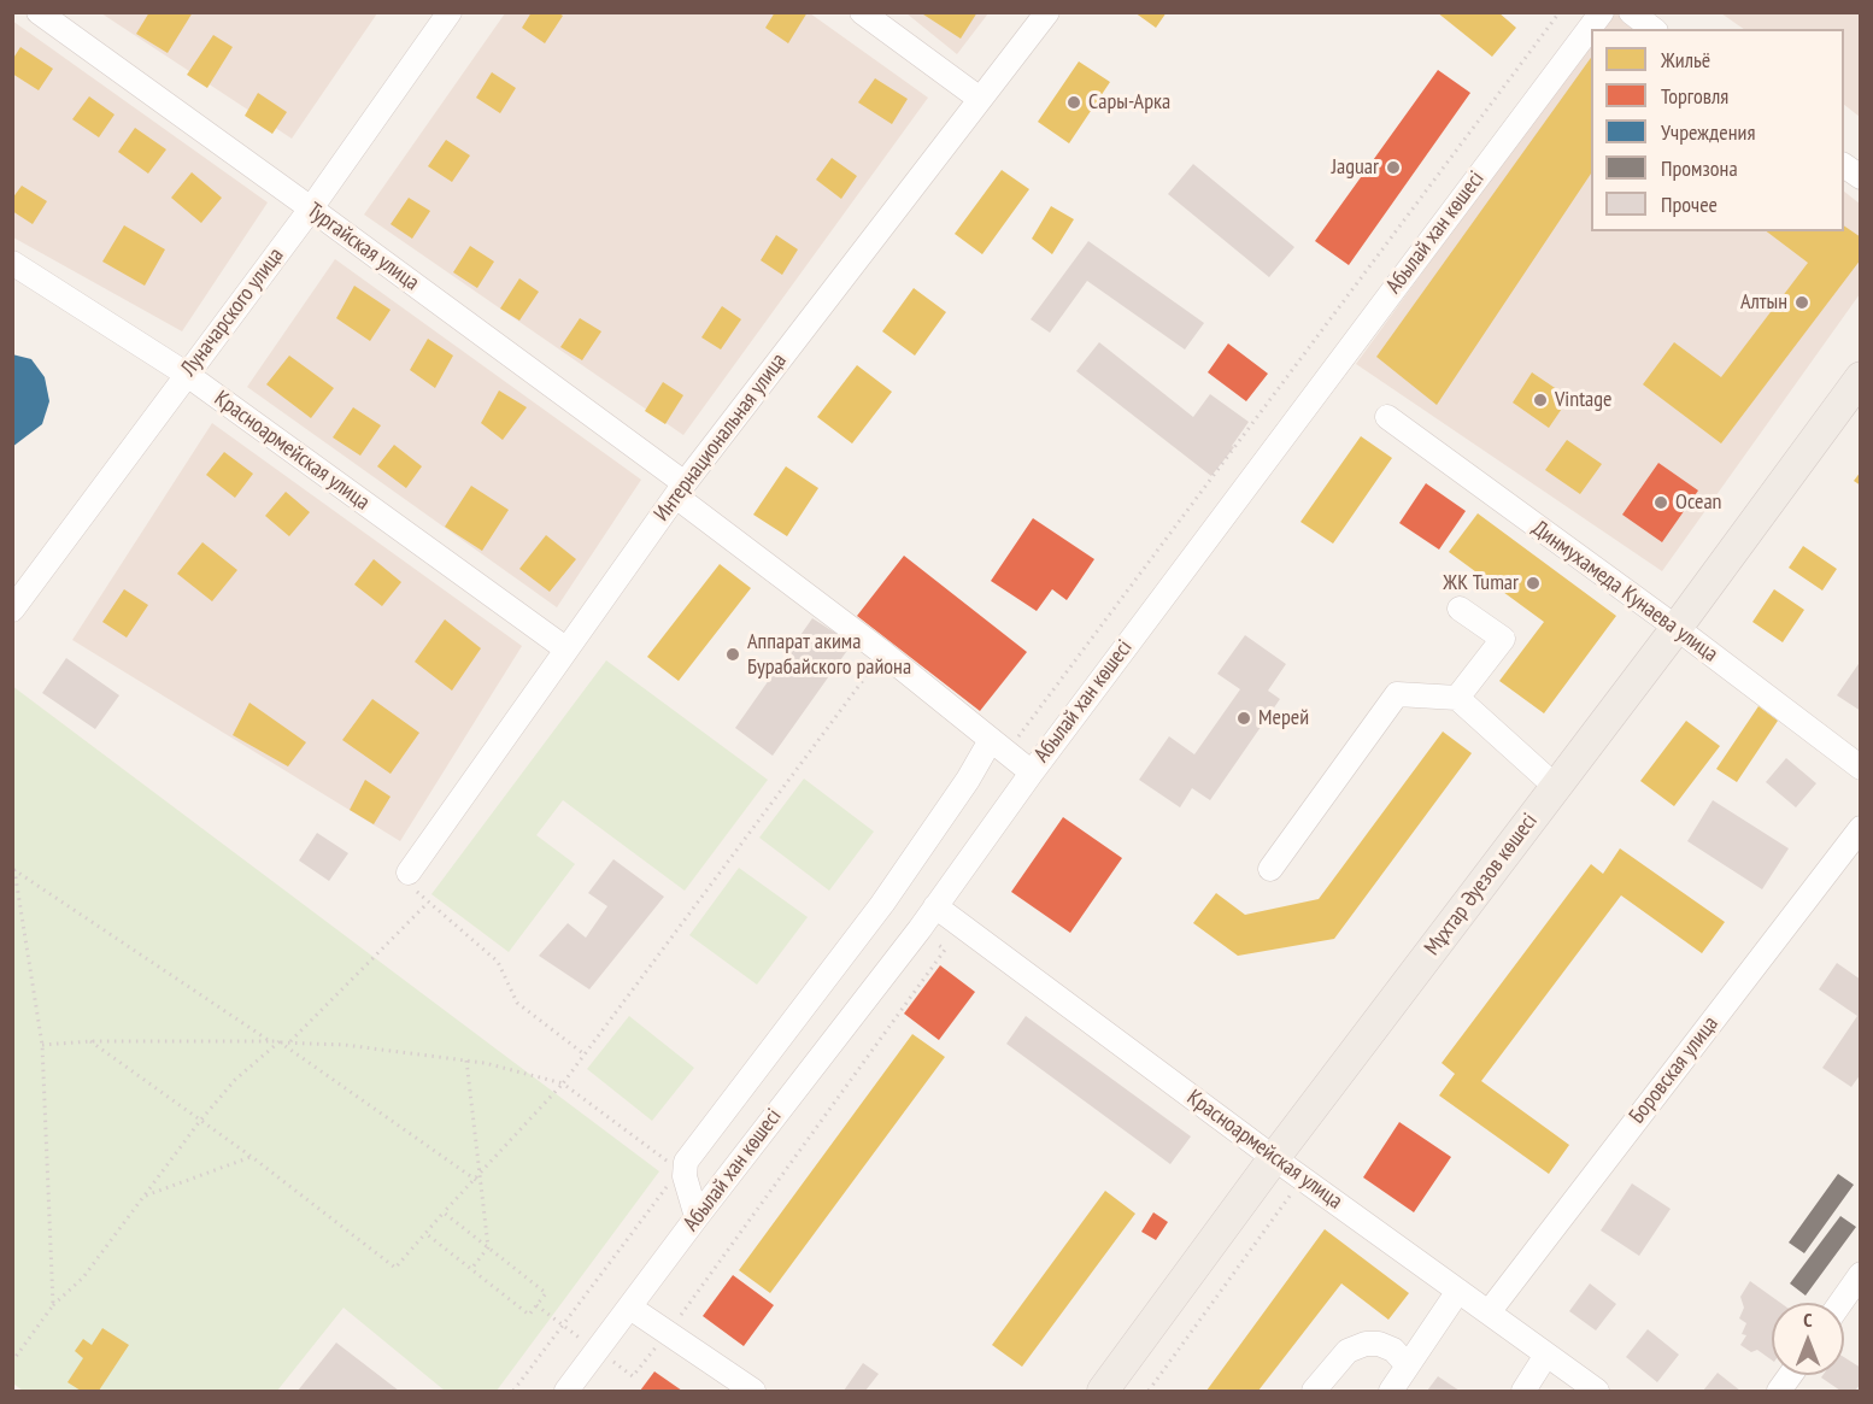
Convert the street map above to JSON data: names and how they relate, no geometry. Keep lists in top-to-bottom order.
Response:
{
  "streets": {
    "main road": ["Мұхтар Әуезов көшесі"],
    "street": [
      "Абылай хан көшесі",
      "Тургайская улица",
      "Луначарского улица",
      "Интернациональная улица",
      "Красноармейская улица",
      "Динмухамеда Кунаева улица",
      "Боровская улица"
    ]
  },
  "crossings": [
    ["Абылай хан көшесі", "Тургайская улица"],
    ["Абылай хан көшесі", "Красноармейская улица"],
    ["Тургайская улица", "Луначарского улица"],
    ["Тургайская улица", "Интернациональная улица"],
    ["Луначарского улица", "Красноармейская улица"],
    ["Интернациональная улица", "Красноармейская улица"],
    ["Красноармейская улица", "Мұхтар Әуезов көшесі"],
    ["Красноармейская улица", "Боровская улица"],
    ["Динмухамеда Кунаева улица", "Мұхтар Әуезов көшесі"]
  ],
  "places": [
    "Сары-Арка",
    "Jaguar",
    "Алтын",
    "Vintage",
    "Ocean",
    "ЖК Tumar",
    "Аппарат акима Бурабайского района",
    "Мерей"
  ],
  "legend": [
    "Жильё",
    "Торговля",
    "Учреждения",
    "Промзона",
    "Прочее"
  ],
  "north": "top"
}
